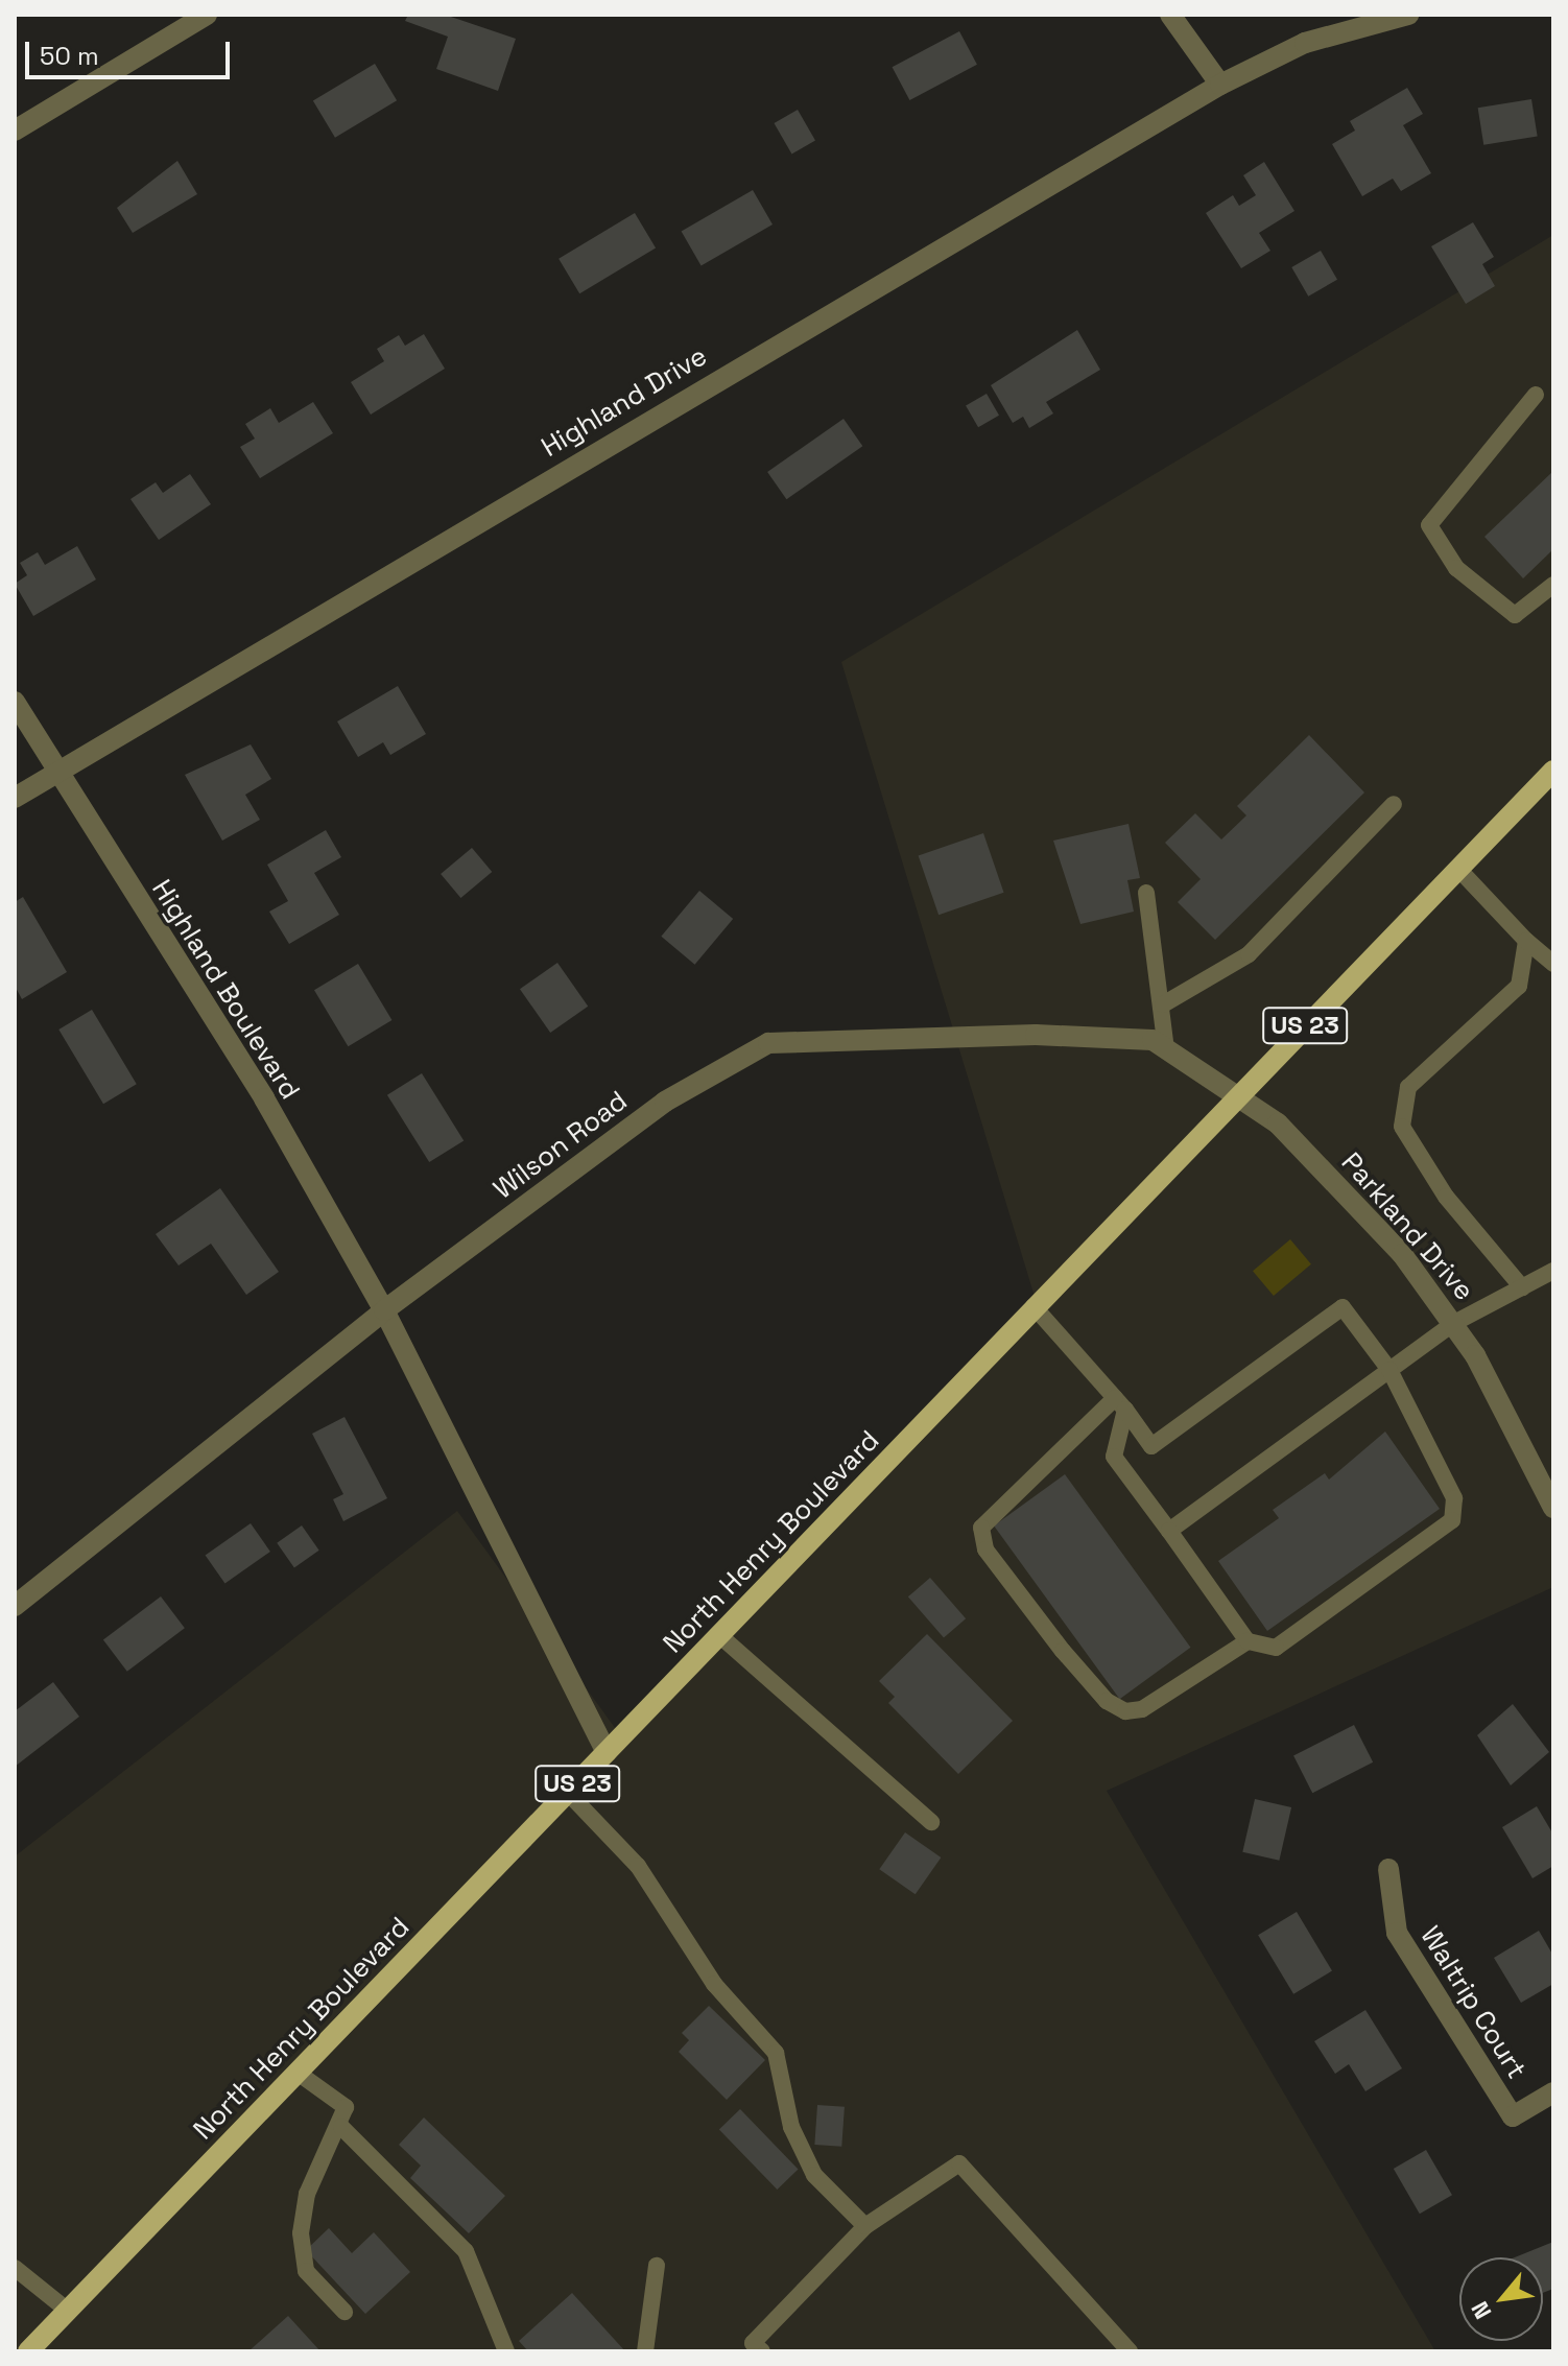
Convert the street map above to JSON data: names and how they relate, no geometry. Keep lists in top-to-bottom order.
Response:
{
  "streets": {
    "main road": ["US 23", "North Henry Boulevard"],
    "street": [
      "Highland Drive",
      "Highland Boulevard",
      "Wilson Road",
      "Parkland Drive",
      "Waltrip Court"
    ]
  },
  "crossings": [
    ["Highland Drive", "Highland Boulevard"],
    ["Highland Boulevard", "Wilson Road"],
    ["Highland Boulevard", "North Henry Boulevard"],
    ["Wilson Road", "Parkland Drive"],
    ["Wilson Road", "North Henry Boulevard"],
    ["Parkland Drive", "North Henry Boulevard"]
  ],
  "scale_bar": "50 m",
  "north": "bottom left"
}
